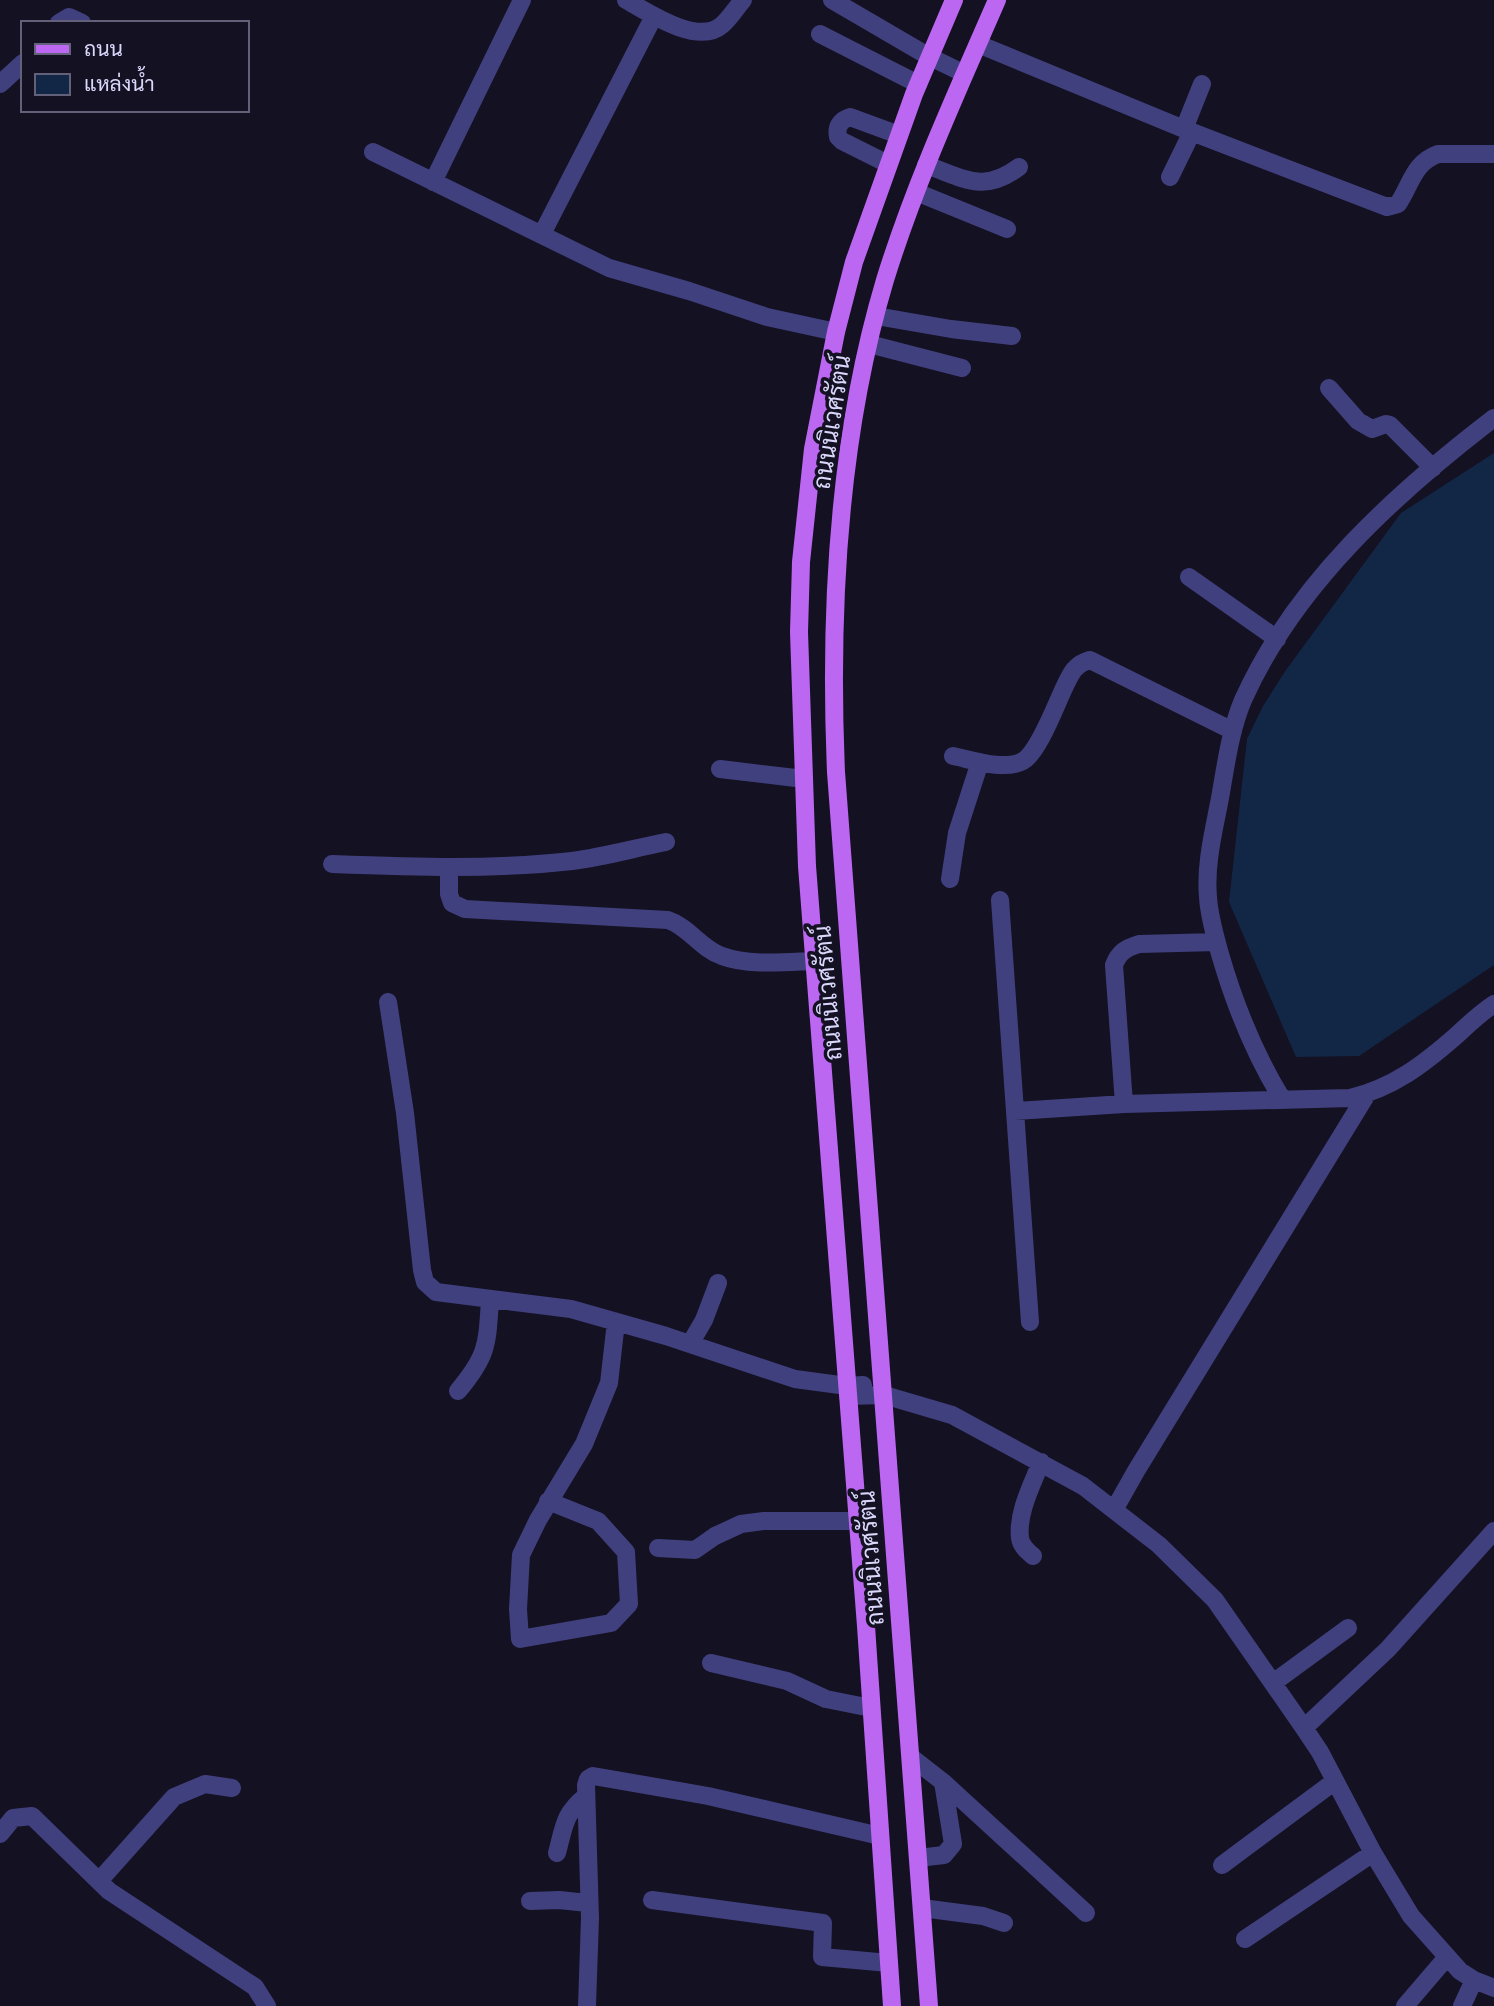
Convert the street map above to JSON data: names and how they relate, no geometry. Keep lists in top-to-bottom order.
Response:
{
  "streets": {
    "main road": ["ถนนนิเวศรัตน์"]
  },
  "legend": ["ถนน", "แหล่งน้ำ"]
}
